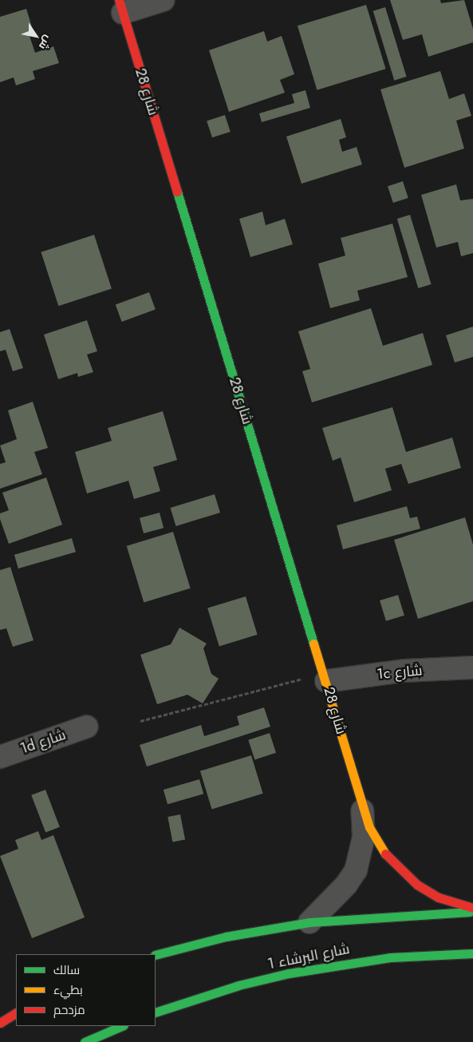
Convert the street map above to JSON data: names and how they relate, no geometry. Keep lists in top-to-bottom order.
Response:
{
  "streets": {
    "street": [
      "شارع 28",
      "1c شارع",
      "1d شارع",
      "شارع البرشاء 1"
    ]
  },
  "crossings": [
    ["شارع 28", "1c شارع"],
    ["شارع 28", "شارع البرشاء 1"]
  ],
  "legend": ["سالك", "بطيء", "مزدحم"],
  "north": "bottom right"
}
